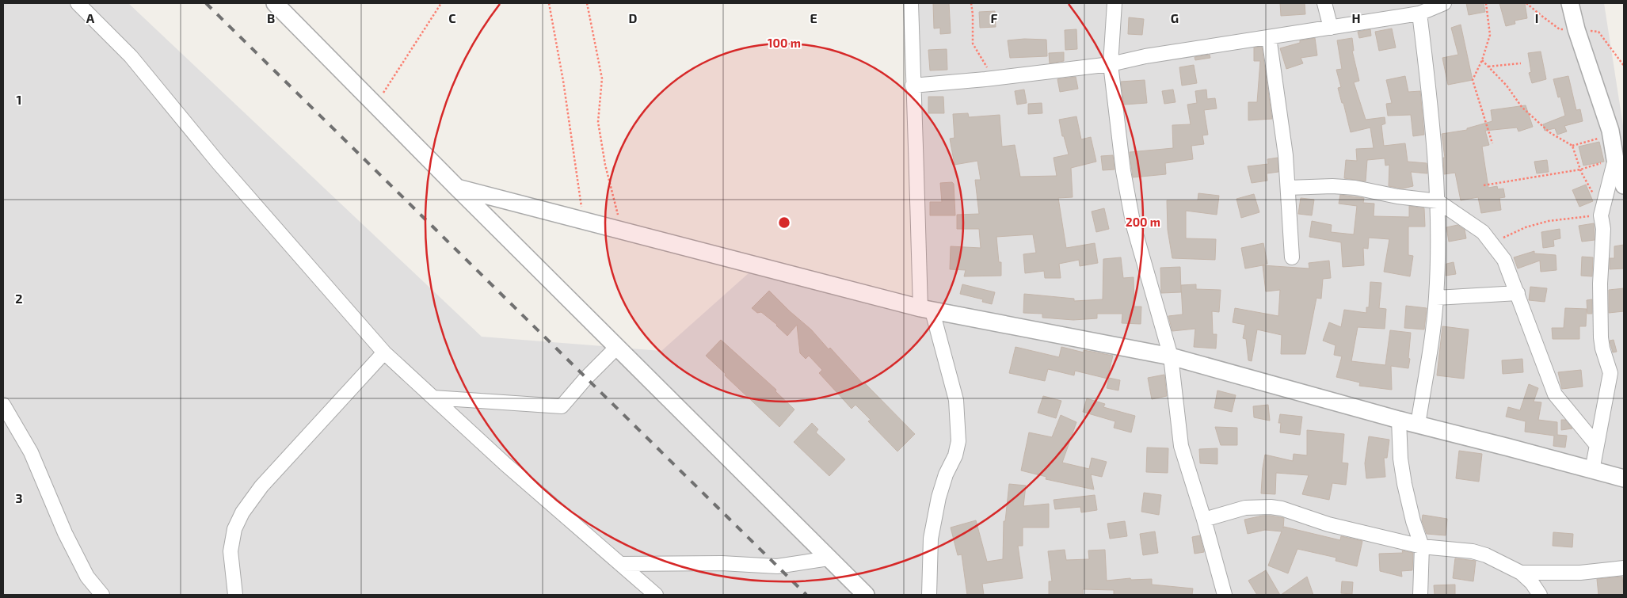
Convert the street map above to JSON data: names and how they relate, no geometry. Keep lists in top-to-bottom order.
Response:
{
  "grid": {
    "columns": [
      "A",
      "B",
      "C",
      "D",
      "E",
      "F",
      "G",
      "H",
      "I"
    ],
    "rows": ["1", "2", "3"]
  },
  "rings": ["100 m", "200 m"]
}
